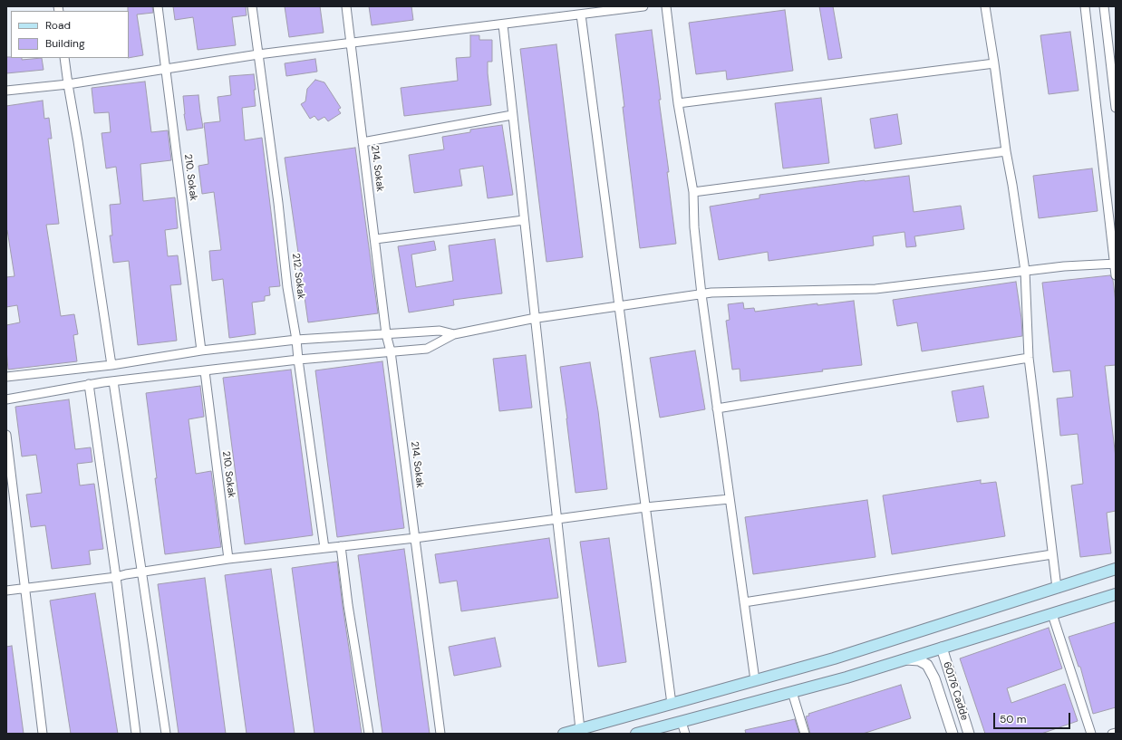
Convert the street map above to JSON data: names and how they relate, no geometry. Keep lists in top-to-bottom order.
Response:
{
  "streets": {
    "street": [
      "214. Sokak",
      "210. Sokak",
      "212. Sokak",
      "60176 Cadde"
    ]
  },
  "legend": ["Road", "Building"],
  "scale_bar": "50 m"
}
